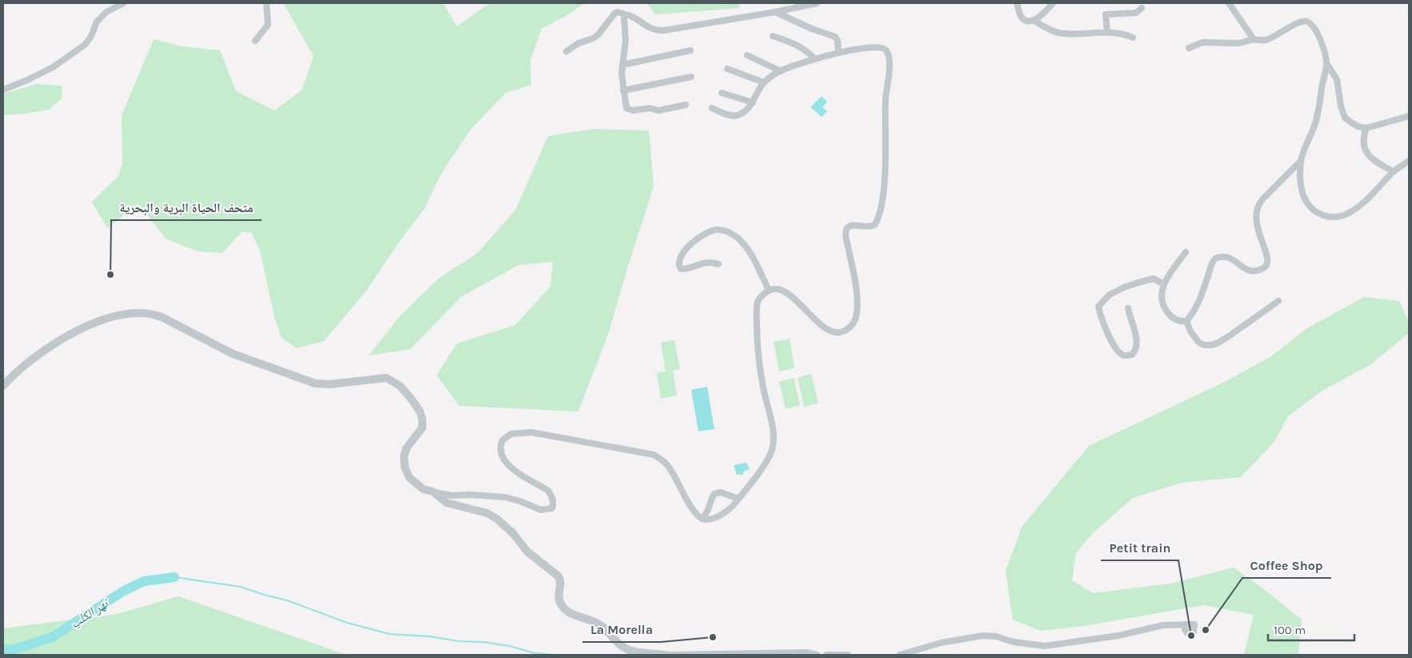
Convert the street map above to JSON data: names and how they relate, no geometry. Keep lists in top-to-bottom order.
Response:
{
  "water": ["نهر الكلب"],
  "places": [
    "متحف الحياة البرية والبحرية",
    "Coffee Shop",
    "Petit train",
    "La Morella"
  ],
  "scale_bar": "100 m"
}
